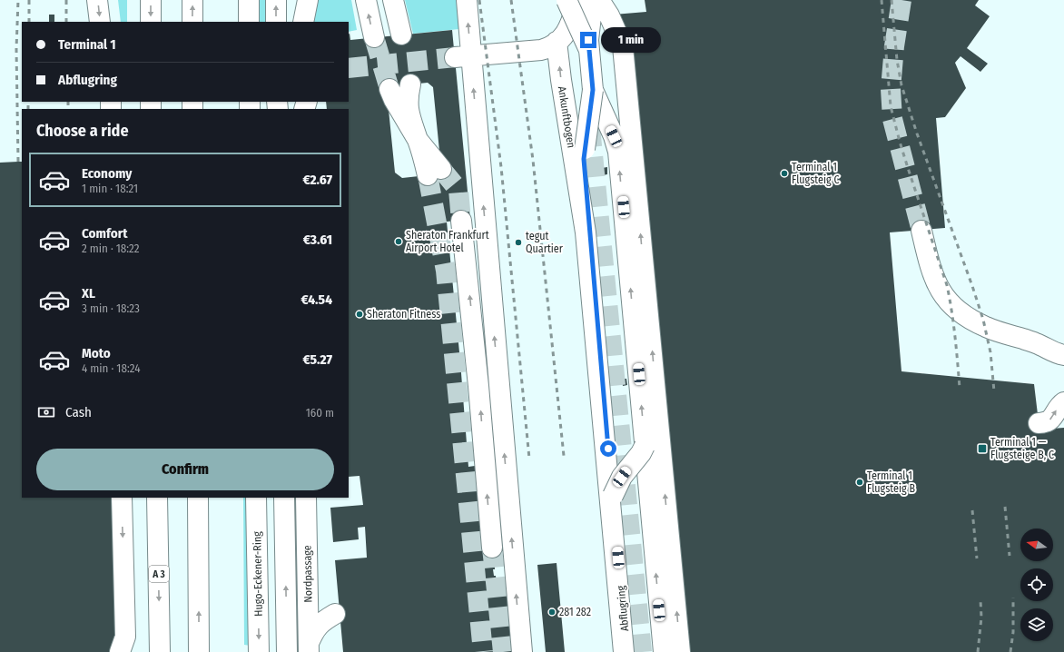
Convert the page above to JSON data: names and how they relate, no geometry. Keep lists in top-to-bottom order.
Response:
{
  "streets": {
    "main road": [
      "Ankunftbogen",
      "A 3",
      "Hugo-Eckener-Ring",
      "Nordpassage",
      "Abflugring"
    ]
  },
  "places": {
    "other": [
      "Terminal 1 Flugsteig C",
      "Sheraton Frankfurt Airport Hotel",
      "tegut Quartier",
      "Sheraton Fitness",
      "Terminal 1 Flugsteig B",
      "281 282"
    ],
    "transit": ["Terminal 1 — Flugsteige B, C"]
  },
  "north": "left",
  "page": {
    "banner": ["Terminal 1", "Abflugring"],
    "bubble": "1 min",
    "heading": "Choose a ride",
    "list": [
      {
        "name": "Economy",
        "note": "1 min · 18:21",
        "value": "€2.67"
      },
      {
        "name": "Comfort",
        "note": "2 min · 18:22",
        "value": "€3.61"
      },
      {
        "name": "XL",
        "note": "3 min · 18:23",
        "value": "€4.54"
      },
      {
        "name": "Moto",
        "note": "4 min · 18:24",
        "value": "€5.27"
      }
    ],
    "pay": ["Cash", "160 m"],
    "buttons": "Confirm"
  }
}
